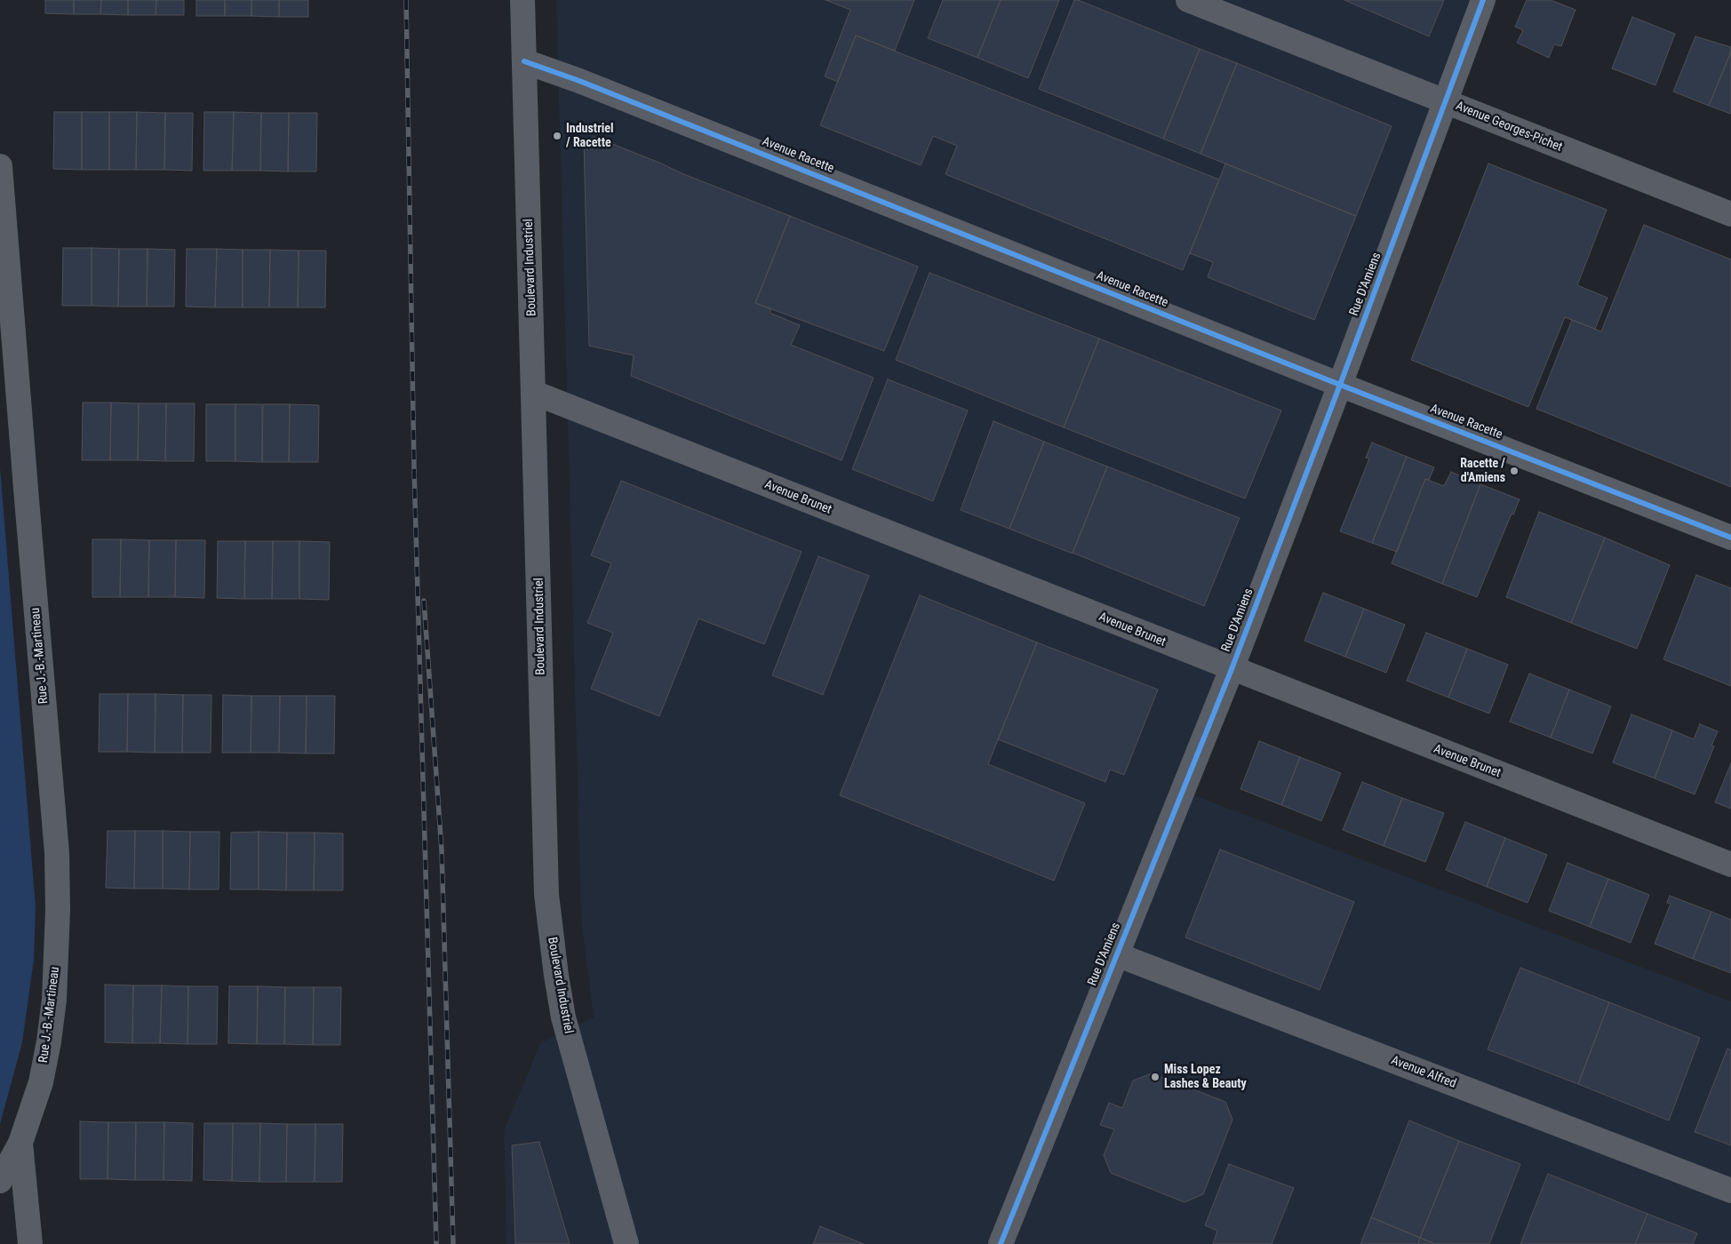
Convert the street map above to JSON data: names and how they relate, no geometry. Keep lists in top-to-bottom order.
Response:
{
  "streets": {
    "street": [
      "Avenue Georges-Pichet",
      "Avenue Racette",
      "Boulevard Industriel",
      "Rue D'Amiens",
      "Avenue Brunet",
      "Rue J.-B.-Martineau",
      "Avenue Alfred"
    ]
  },
  "crossings": [
    ["Avenue Georges-Pichet", "Rue D'Amiens"],
    ["Avenue Racette", "Boulevard Industriel"],
    ["Avenue Racette", "Rue D'Amiens"],
    ["Boulevard Industriel", "Avenue Brunet"],
    ["Rue D'Amiens", "Avenue Brunet"],
    ["Rue D'Amiens", "Avenue Alfred"]
  ],
  "places": ["Industriel / Racette", "Racette / d'Amiens", "Miss Lopez Lashes & Beauty"]
}
